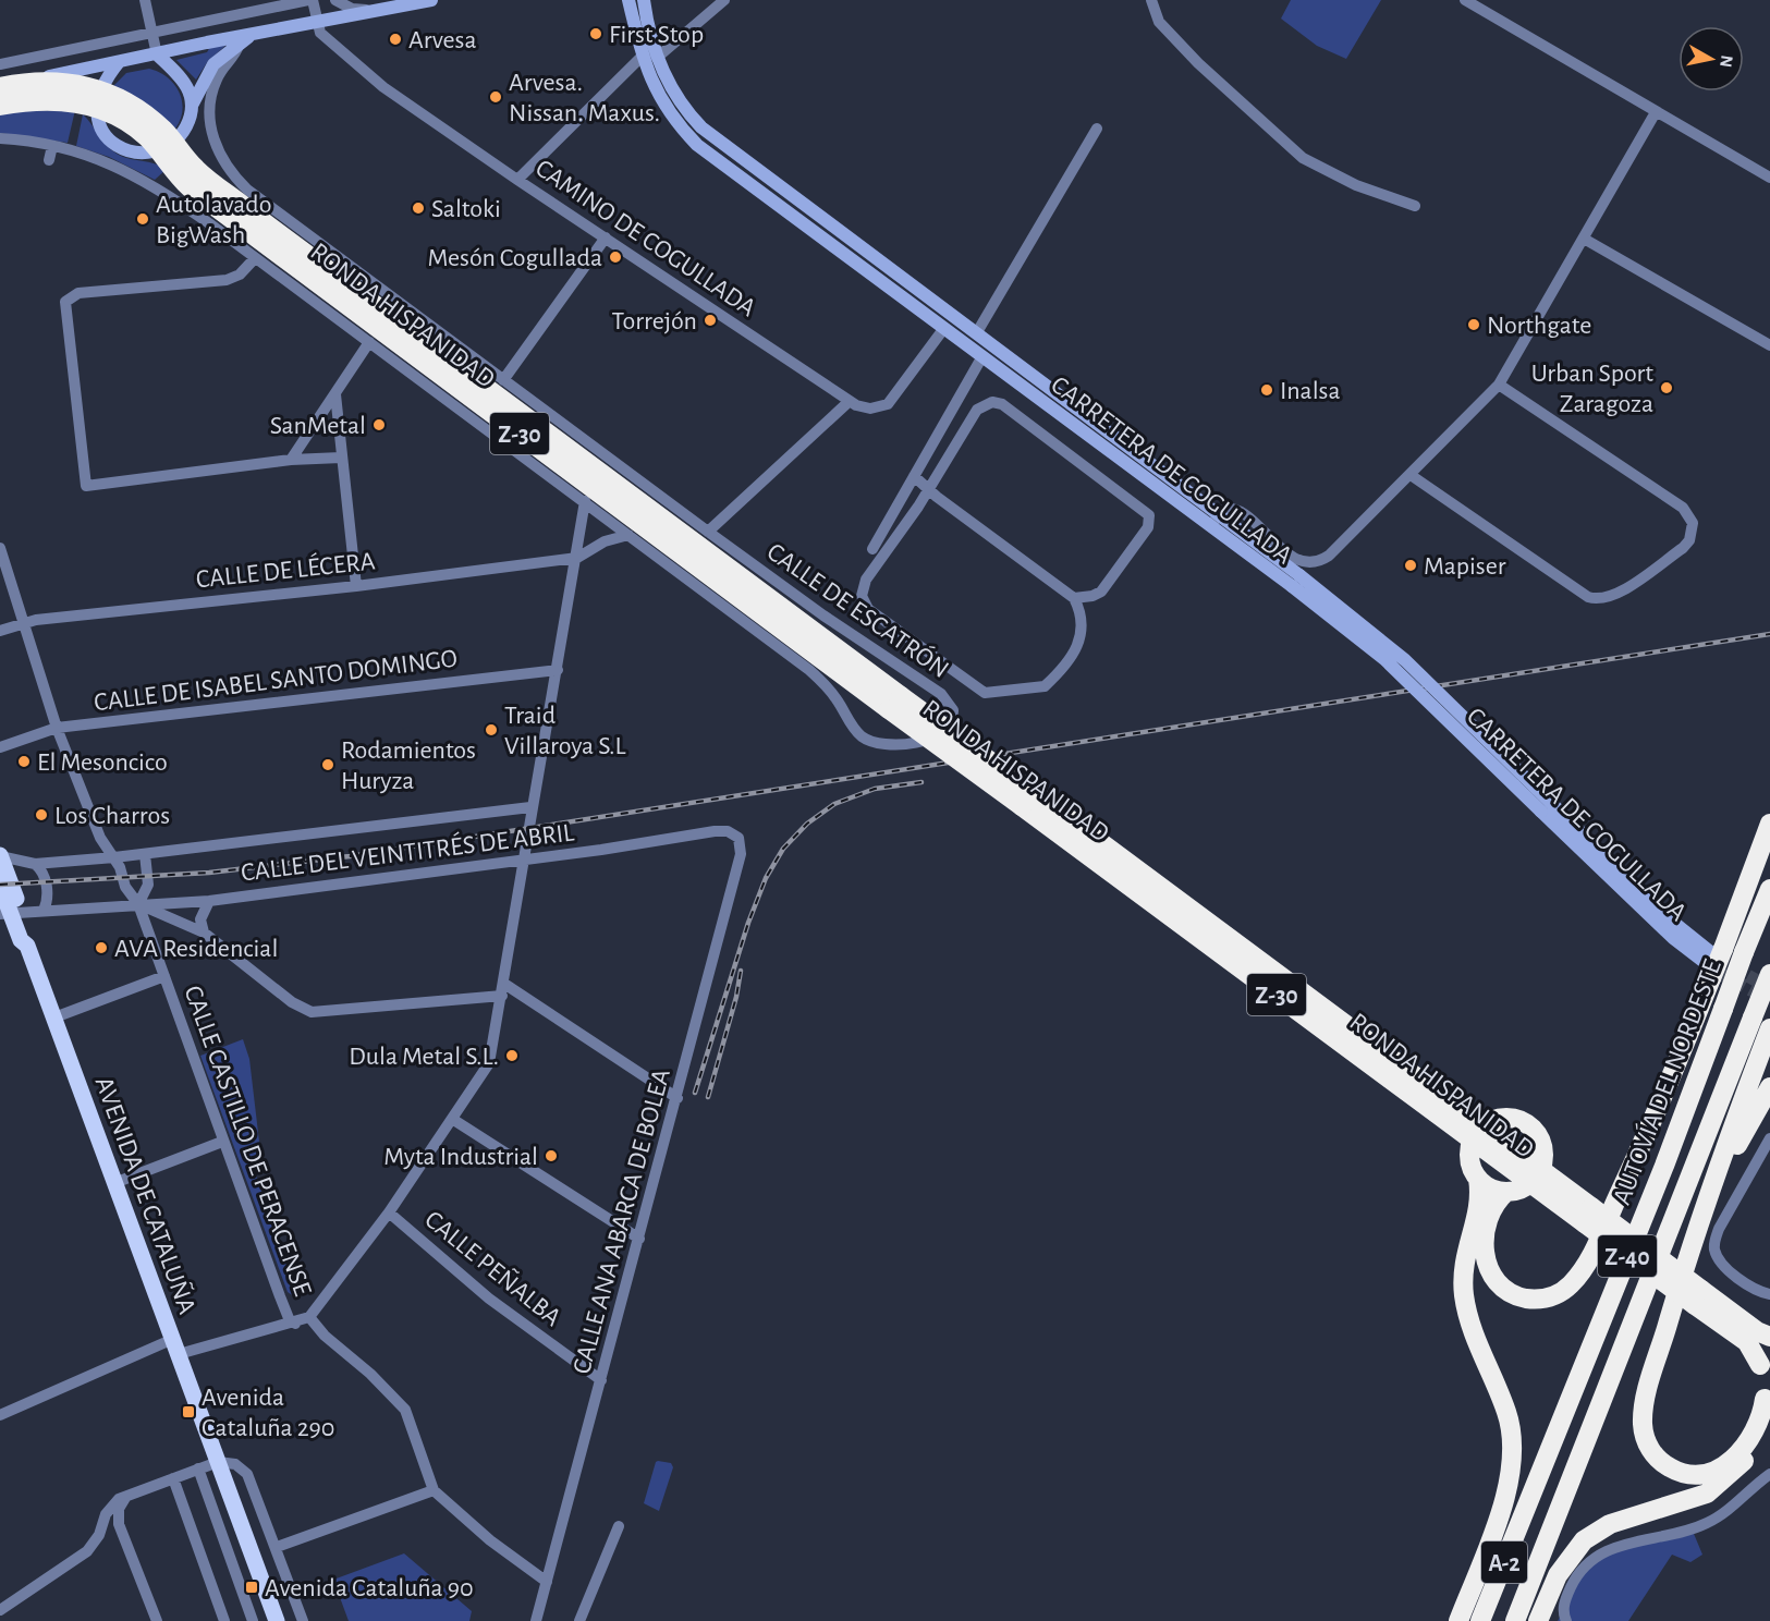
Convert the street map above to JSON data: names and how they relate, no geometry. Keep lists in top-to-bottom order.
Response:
{
  "streets": {
    "highway": [
      "RONDA HISPANIDAD",
      "Z-30",
      "AUTOVÍA DEL NORDESTE",
      "Z-40",
      "A-2"
    ],
    "main road": ["AVENIDA DE CATALUÑA"],
    "street": [
      "CAMINO DE COGULLADA",
      "CARRETERA DE COGULLADA",
      "CALLE DE LÉCERA",
      "CALLE DE ESCATRÓN",
      "CALLE DE ISABEL SANTO DOMINGO",
      "CALLE DEL VEINTITRÉS DE ABRIL",
      "CALLE CASTILLO DE PERACENSE",
      "CALLE ANA ABARCA DE BOLEA",
      "CALLE PEÑALBA"
    ]
  },
  "crossings": [
    ["CAMINO DE COGULLADA", "RONDA HISPANIDAD"],
    ["CAMINO DE COGULLADA", "CARRETERA DE COGULLADA"],
    ["RONDA HISPANIDAD", "CALLE DE ESCATRÓN"],
    ["CALLE DEL VEINTITRÉS DE ABRIL", "CALLE CASTILLO DE PERACENSE"],
    ["CALLE DEL VEINTITRÉS DE ABRIL", "AVENIDA DE CATALUÑA"],
    ["CALLE DEL VEINTITRÉS DE ABRIL", "CALLE ANA ABARCA DE BOLEA"],
    ["AUTOVÍA DEL NORDESTE", "Z-40"],
    ["CALLE CASTILLO DE PERACENSE", "CALLE ANA ABARCA DE BOLEA"],
    ["CALLE ANA ABARCA DE BOLEA", "CALLE PEÑALBA"],
    ["Z-40", "A-2"]
  ],
  "places": {
    "other": [
      "First Stop",
      "Arvesa",
      "Arvesa. Nissan. Maxus.",
      "Saltoki",
      "Autolavado BigWash",
      "Mesón Cogullada",
      "Torrejón",
      "Northgate",
      "Urban Sport Zaragoza",
      "Inalsa",
      "SanMetal",
      "Mapiser",
      "Traid Villaroya S.L",
      "El Mesoncico",
      "Rodamientos Huryza",
      "Los Charros",
      "AVA Residencial",
      "Dula Metal S.L.",
      "Myta Industrial"
    ],
    "transit": ["Avenida Cataluña 290", "Avenida Cataluña 90"]
  },
  "north": "right"
}
